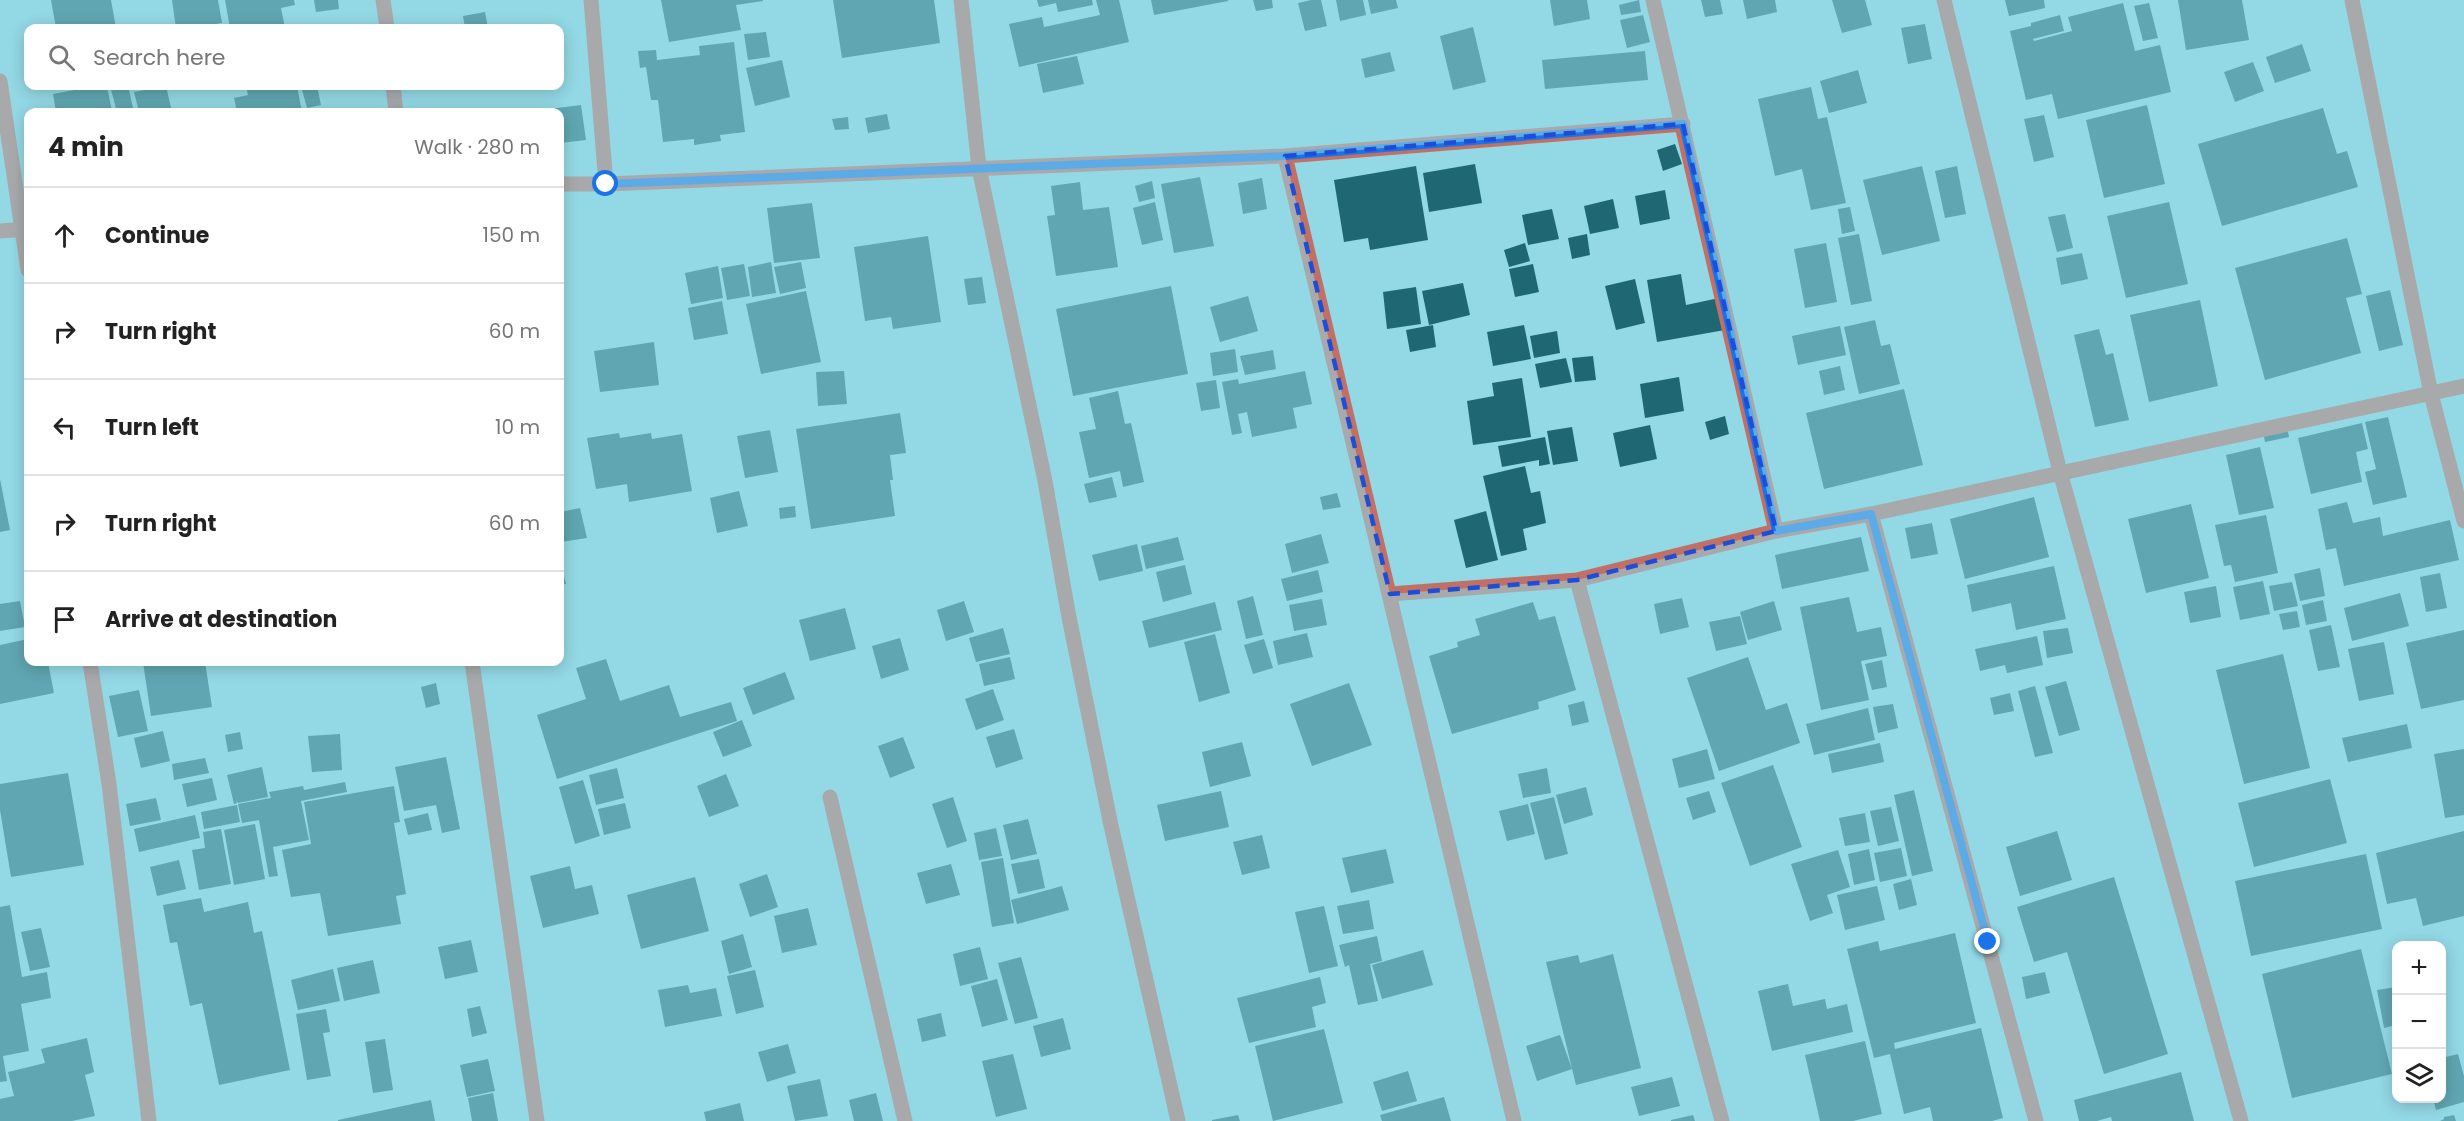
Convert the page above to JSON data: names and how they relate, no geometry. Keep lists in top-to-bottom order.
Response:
{
  "page": {
    "search": "Search here",
    "heading": ["4 min", "Walk · 280 m"],
    "list": [
      ["Continue", "150 m"],
      ["Turn right", "60 m"],
      ["Turn left", "10 m"],
      ["Turn right", "60 m"],
      "Arrive at destination"
    ],
    "map_buttons": ["+", "−"]
  }
}
